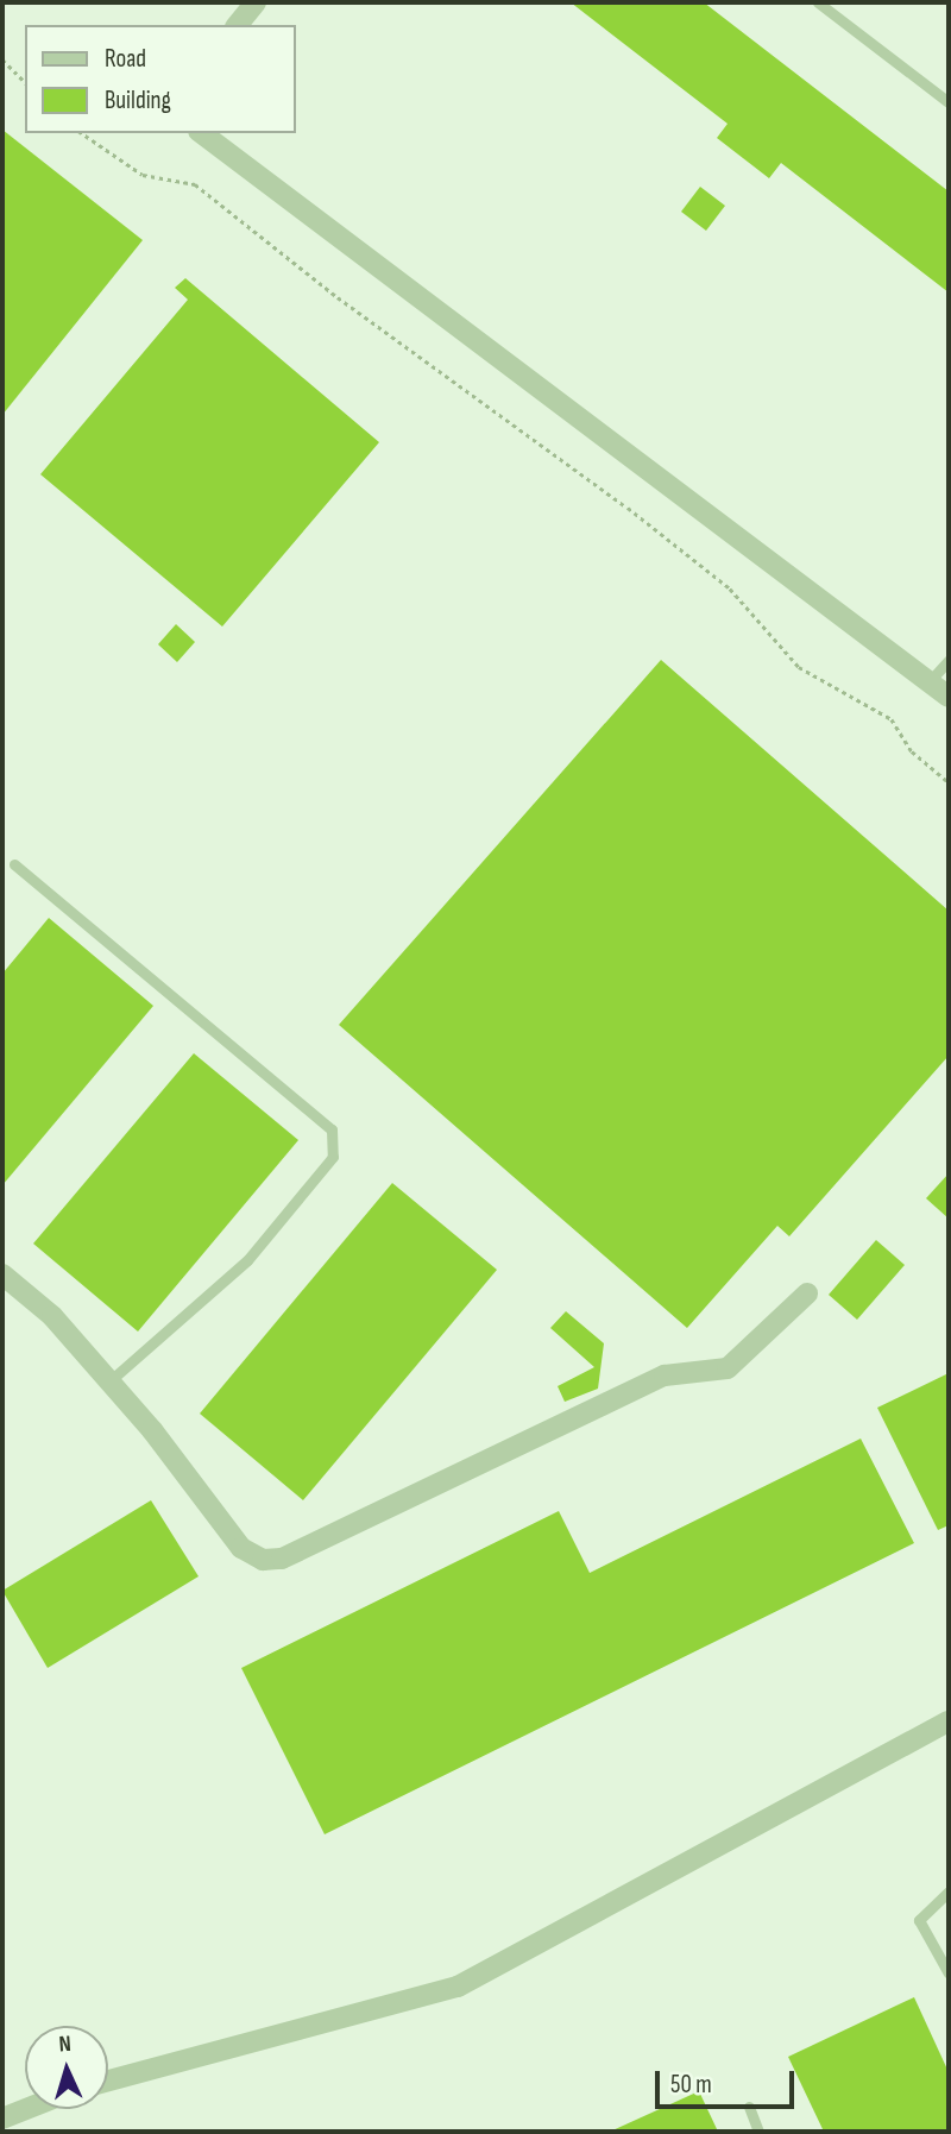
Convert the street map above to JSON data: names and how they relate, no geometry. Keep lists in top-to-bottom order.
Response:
{
  "legend": ["Road", "Building"],
  "scale_bar": "50 m",
  "north": "top"
}
